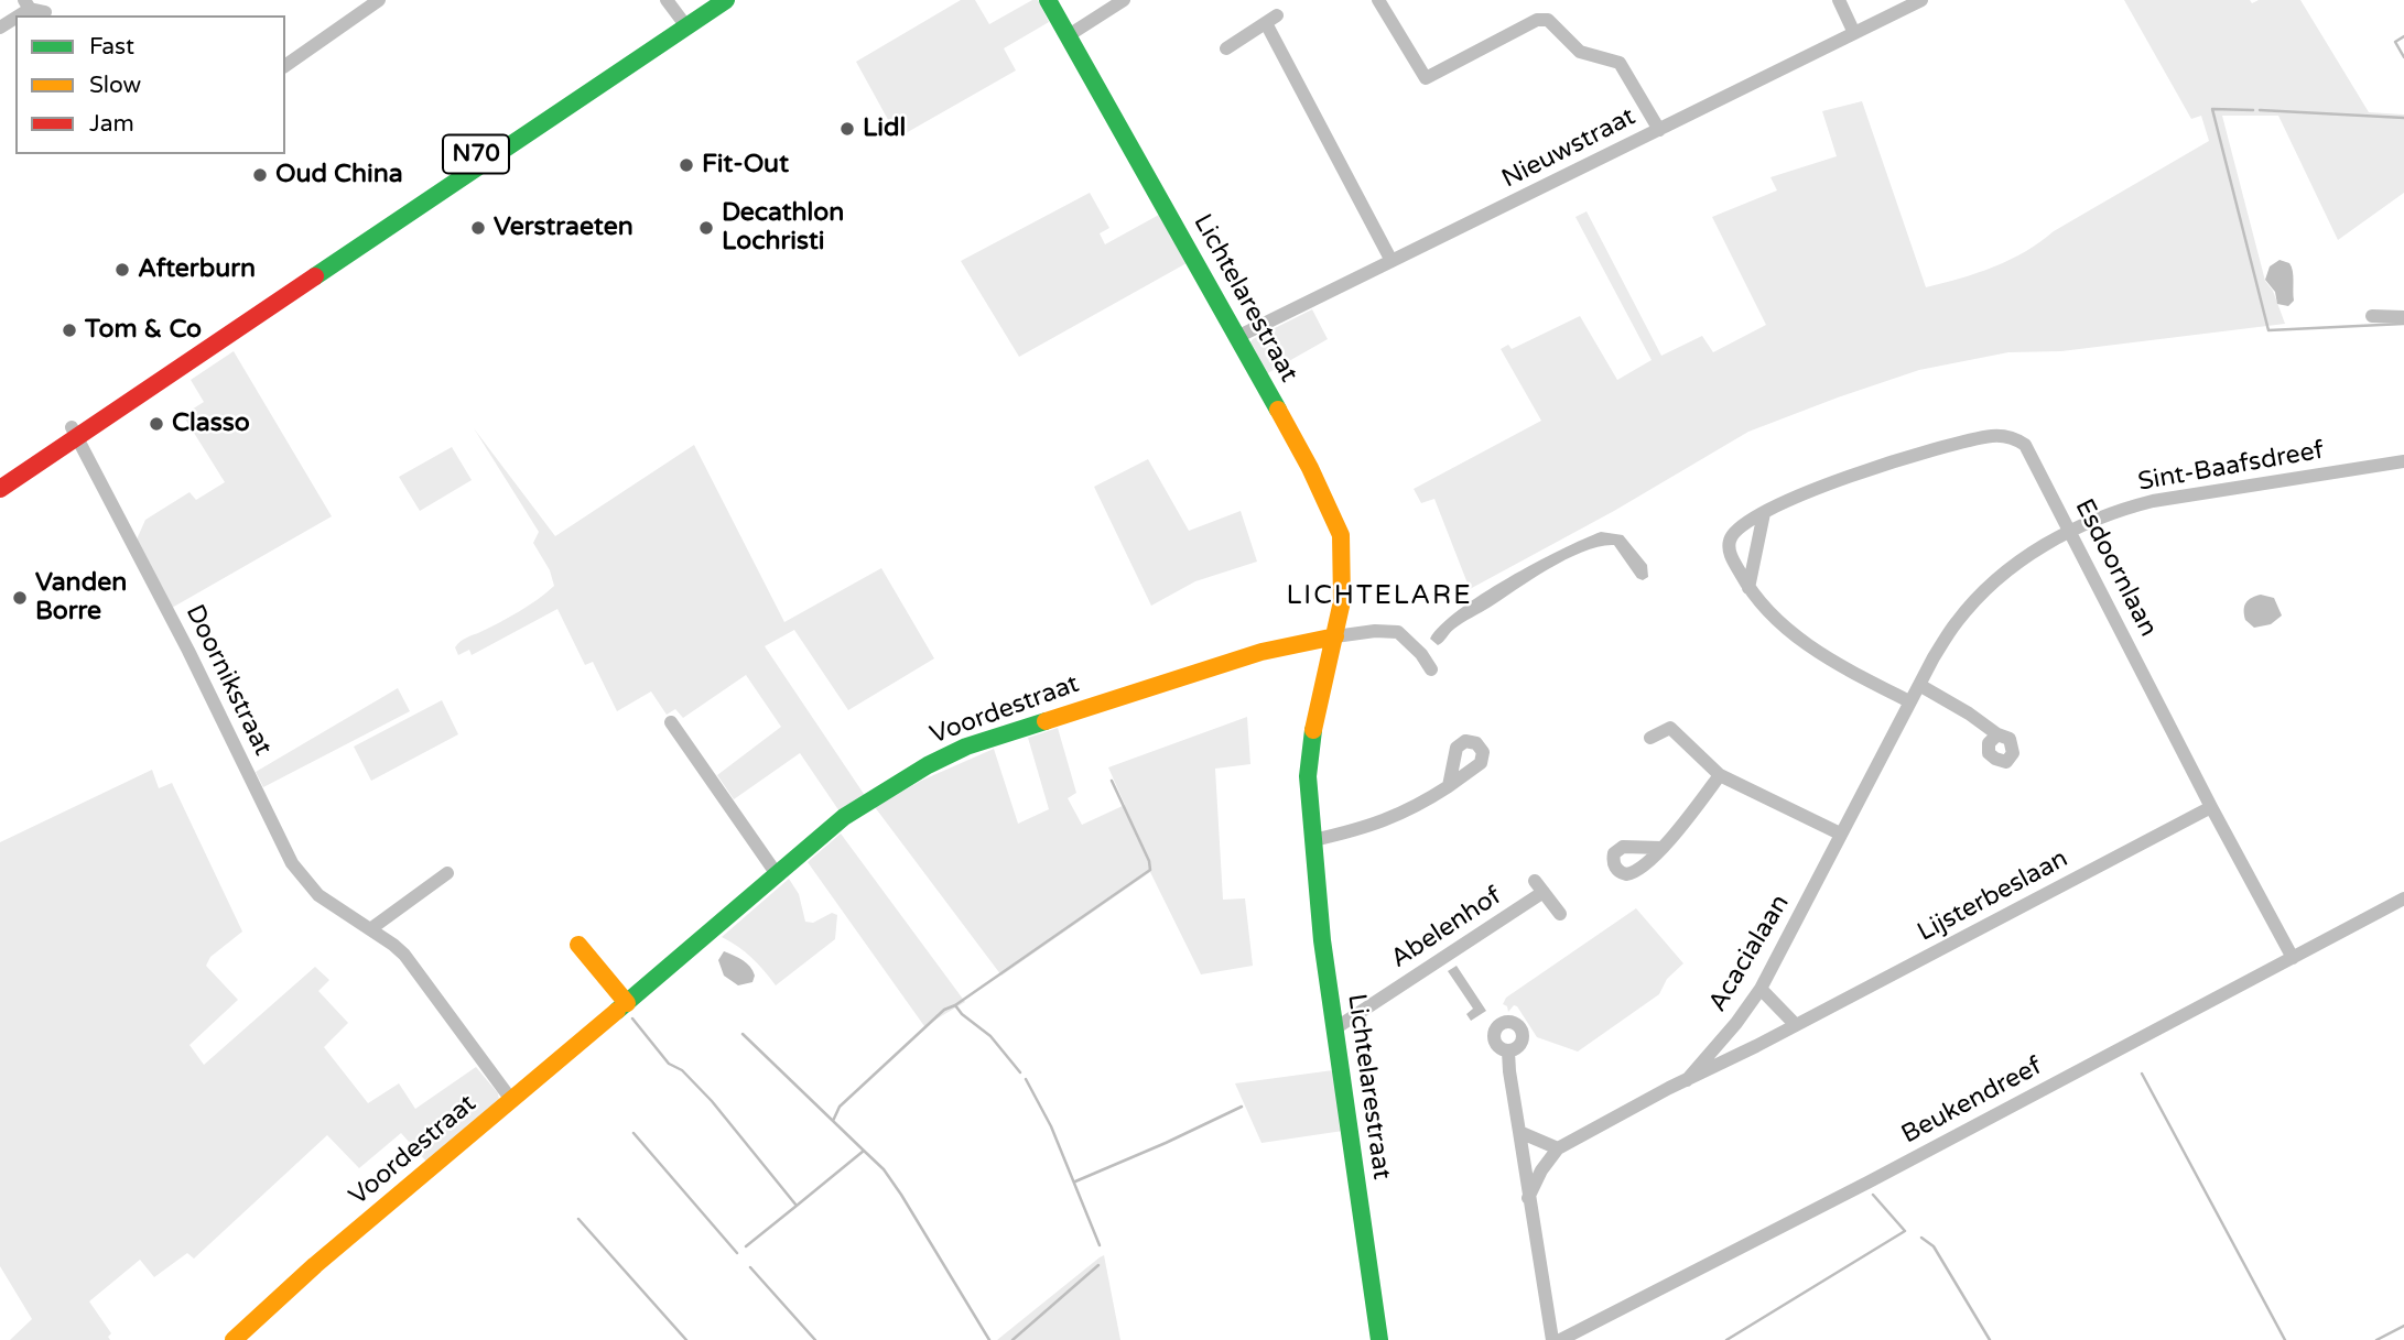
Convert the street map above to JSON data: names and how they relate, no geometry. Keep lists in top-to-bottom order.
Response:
{
  "streets": {
    "street": [
      "Nieuwstraat",
      "N70",
      "Lichtelarestraat",
      "Sint-Baafsdreef",
      "Esdoornlaan",
      "Doornikstraat",
      "Voordestraat",
      "Lijsterbeslaan",
      "Abelenhof",
      "Acacialaan",
      "Beukendreef"
    ]
  },
  "crossings": [
    ["Nieuwstraat", "Lichtelarestraat"],
    ["N70", "Doornikstraat"],
    ["Lichtelarestraat", "Voordestraat"],
    ["Lichtelarestraat", "Abelenhof"],
    ["Sint-Baafsdreef", "Esdoornlaan"],
    ["Sint-Baafsdreef", "Acacialaan"],
    ["Esdoornlaan", "Lijsterbeslaan"],
    ["Esdoornlaan", "Acacialaan"],
    ["Esdoornlaan", "Beukendreef"],
    ["Doornikstraat", "Voordestraat"],
    ["Lijsterbeslaan", "Acacialaan"]
  ],
  "districts": ["LICHTELARE"],
  "places": [
    "Lidl",
    "Fit-Out",
    "Oud China",
    "Verstraeten",
    "Decathlon Lochristi",
    "Afterburn",
    "Tom & Co",
    "Classo",
    "Vanden Borre"
  ],
  "legend": ["Fast", "Slow", "Jam"]
}
